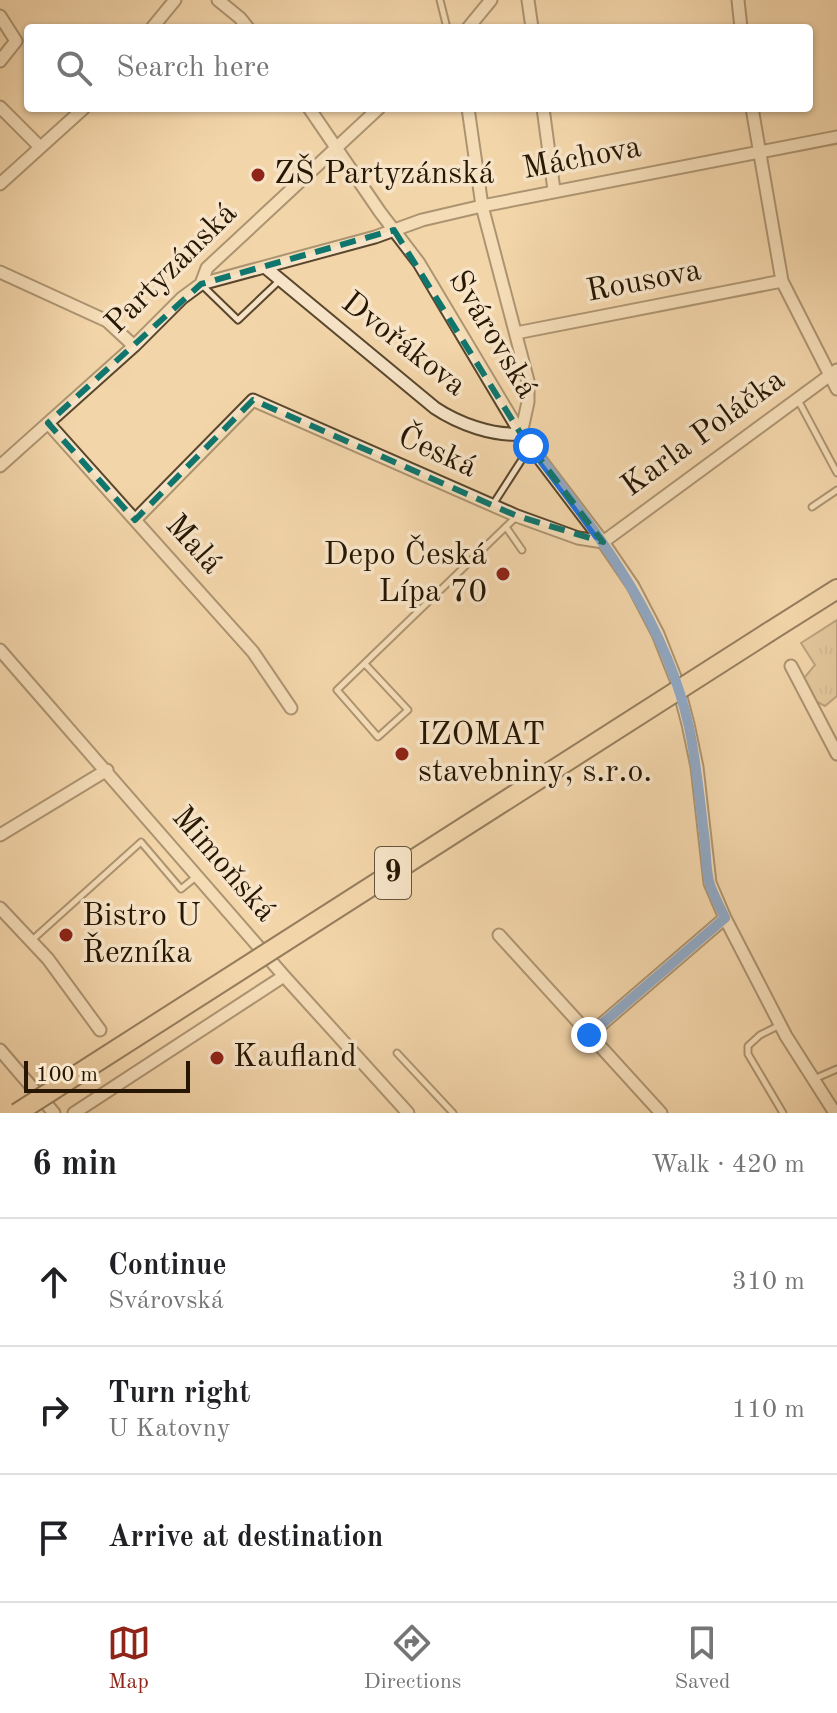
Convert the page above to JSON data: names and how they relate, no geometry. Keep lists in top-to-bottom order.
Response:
{
  "streets": {
    "main road": ["9"],
    "street": [
      "Máchova",
      "Partyzánská",
      "Rousova",
      "Svárovská",
      "Dvořákova",
      "Karla Poláčka",
      "Česká",
      "Malá",
      "Mimoňská"
    ]
  },
  "crossings": [
    ["Máchova", "Partyzánská"],
    ["Máchova", "Svárovská"],
    ["Máchova", "Dvořákova"],
    ["Partyzánská", "Svárovská"],
    ["Partyzánská", "Malá"],
    ["Svárovská", "Dvořákova"],
    ["Svárovská", "Karla Poláčka"],
    ["Svárovská", "Česká"],
    ["Karla Poláčka", "Česká"],
    ["Česká", "Malá"]
  ],
  "places": [
    "ZŠ Partyzánská",
    "Depo Česká Lípa 70",
    "IZOMAT stavebniny, s.r.o.",
    "Bistro U Řezníka",
    "Kaufland"
  ],
  "scale_bar": "100 m",
  "page": {
    "search": "Search here",
    "scale": "100 m",
    "heading": ["6 min", "Walk · 420 m"],
    "list": [
      ["Continue", "Svárovská", "310 m"],
      ["Turn right", "U Katovny", "110 m"],
      "Arrive at destination"
    ],
    "nav": ["Map", "Directions", "Saved"]
  }
}
